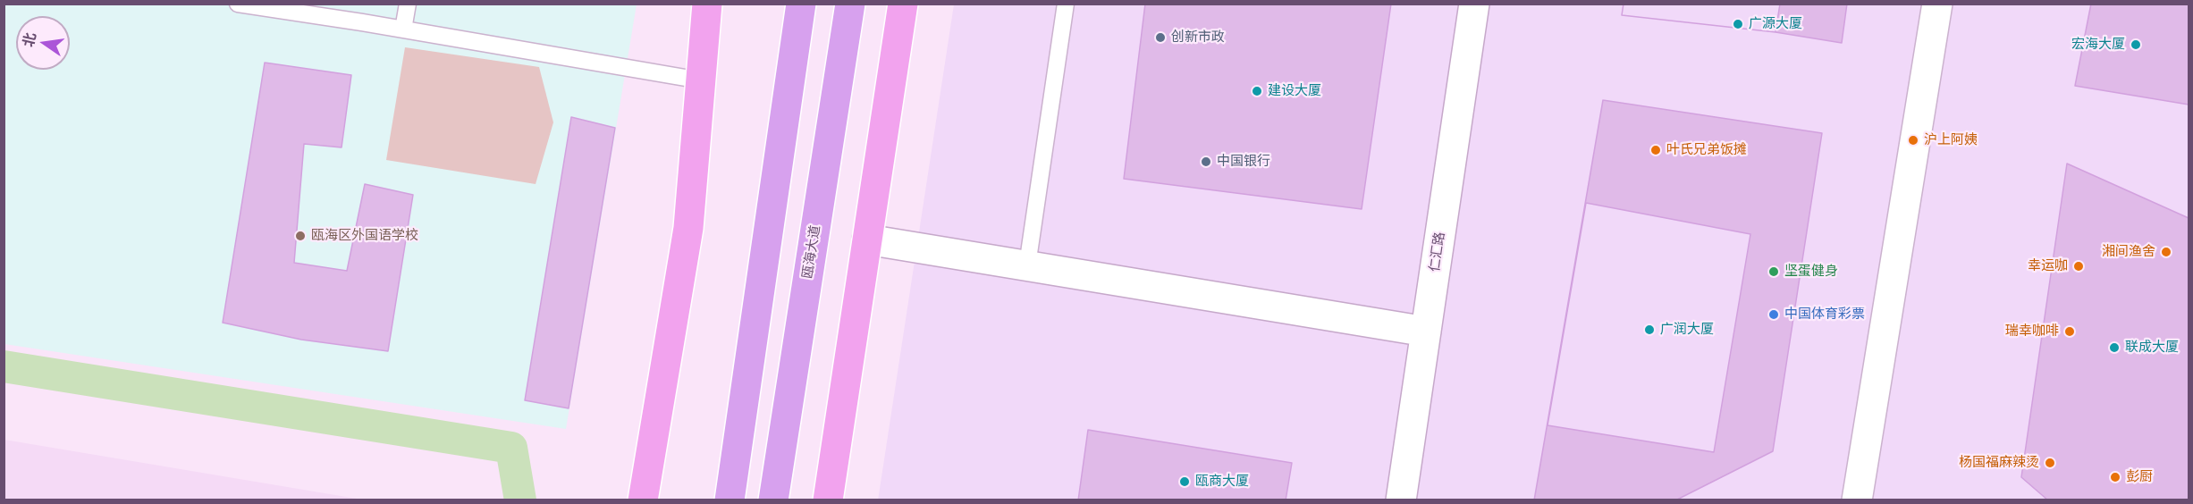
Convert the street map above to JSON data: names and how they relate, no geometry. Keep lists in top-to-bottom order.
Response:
{
  "streets": {
    "highway": ["瓯海大道"],
    "street": ["仁汇路"]
  },
  "places": [
    "广源大厦",
    "创新市政",
    "宏海大厦",
    "建设大厦",
    "沪上阿姨",
    "叶氏兄弟饭摊",
    "中国银行",
    "瓯海区外国语学校",
    "湘间渔舍",
    "幸运咖",
    "坚蛋健身",
    "中国体育彩票",
    "广润大厦",
    "瑞幸咖啡",
    "联成大厦",
    "杨国福麻辣烫",
    "彭厨",
    "瓯商大厦"
  ],
  "north": "left"
}
